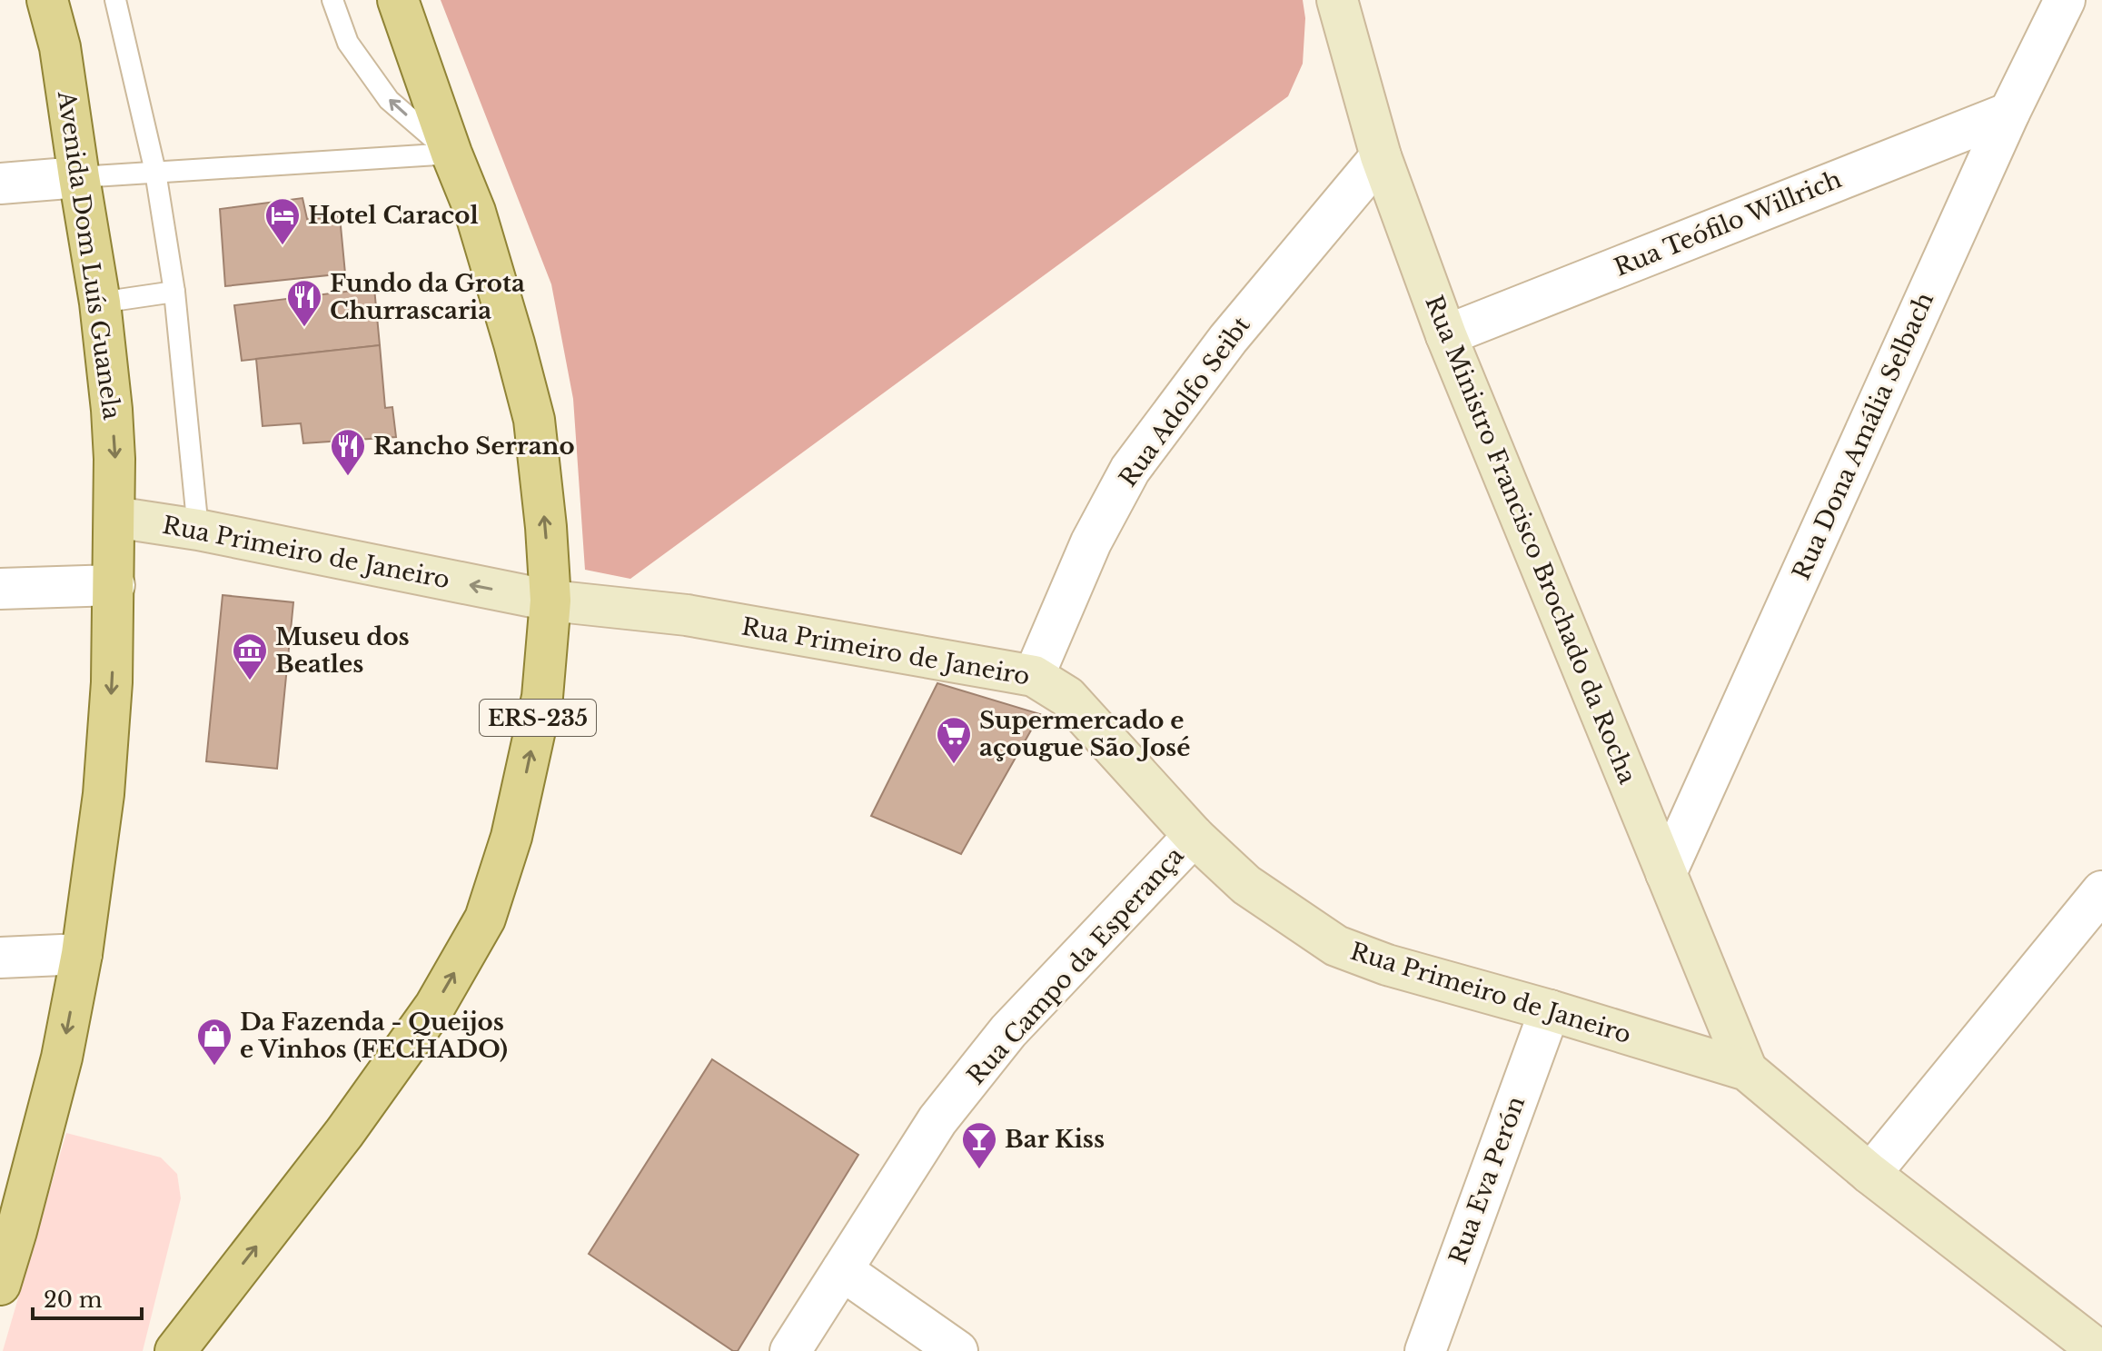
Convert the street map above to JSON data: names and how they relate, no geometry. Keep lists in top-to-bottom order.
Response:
{
  "streets": {
    "main road": ["Avenida Dom Luís Guanela", "ERS-235"],
    "street": [
      "Rua Teófilo Willrich",
      "Rua Adolfo Seibt",
      "Rua Dona Amália Selbach",
      "Rua Ministro Francisco Brochado da Rocha",
      "Rua Primeiro de Janeiro",
      "Rua Campo da Esperança",
      "Rua Eva Perón"
    ]
  },
  "crossings": [
    ["Rua Teófilo Willrich", "Rua Dona Amália Selbach"],
    ["Rua Teófilo Willrich", "Rua Ministro Francisco Brochado da Rocha"],
    ["Avenida Dom Luís Guanela", "Rua Primeiro de Janeiro"],
    ["Rua Adolfo Seibt", "Rua Ministro Francisco Brochado da Rocha"],
    ["Rua Adolfo Seibt", "Rua Primeiro de Janeiro"],
    ["Rua Dona Amália Selbach", "Rua Ministro Francisco Brochado da Rocha"],
    ["Rua Ministro Francisco Brochado da Rocha", "Rua Primeiro de Janeiro"],
    ["Rua Primeiro de Janeiro", "ERS-235"],
    ["Rua Primeiro de Janeiro", "Rua Campo da Esperança"],
    ["Rua Primeiro de Janeiro", "Rua Eva Perón"]
  ],
  "places": {
    "hotel": ["Hotel Caracol"],
    "restaurant": ["Fundo da Grota Churrascaria", "Rancho Serrano"],
    "museum": ["Museu dos Beatles"],
    "supermarket": ["Supermercado e açougue São José"],
    "shop": ["Da Fazenda - Queijos e Vinhos (FECHADO)"],
    "bar": ["Bar Kiss"]
  },
  "scale_bar": "20 m"
}
